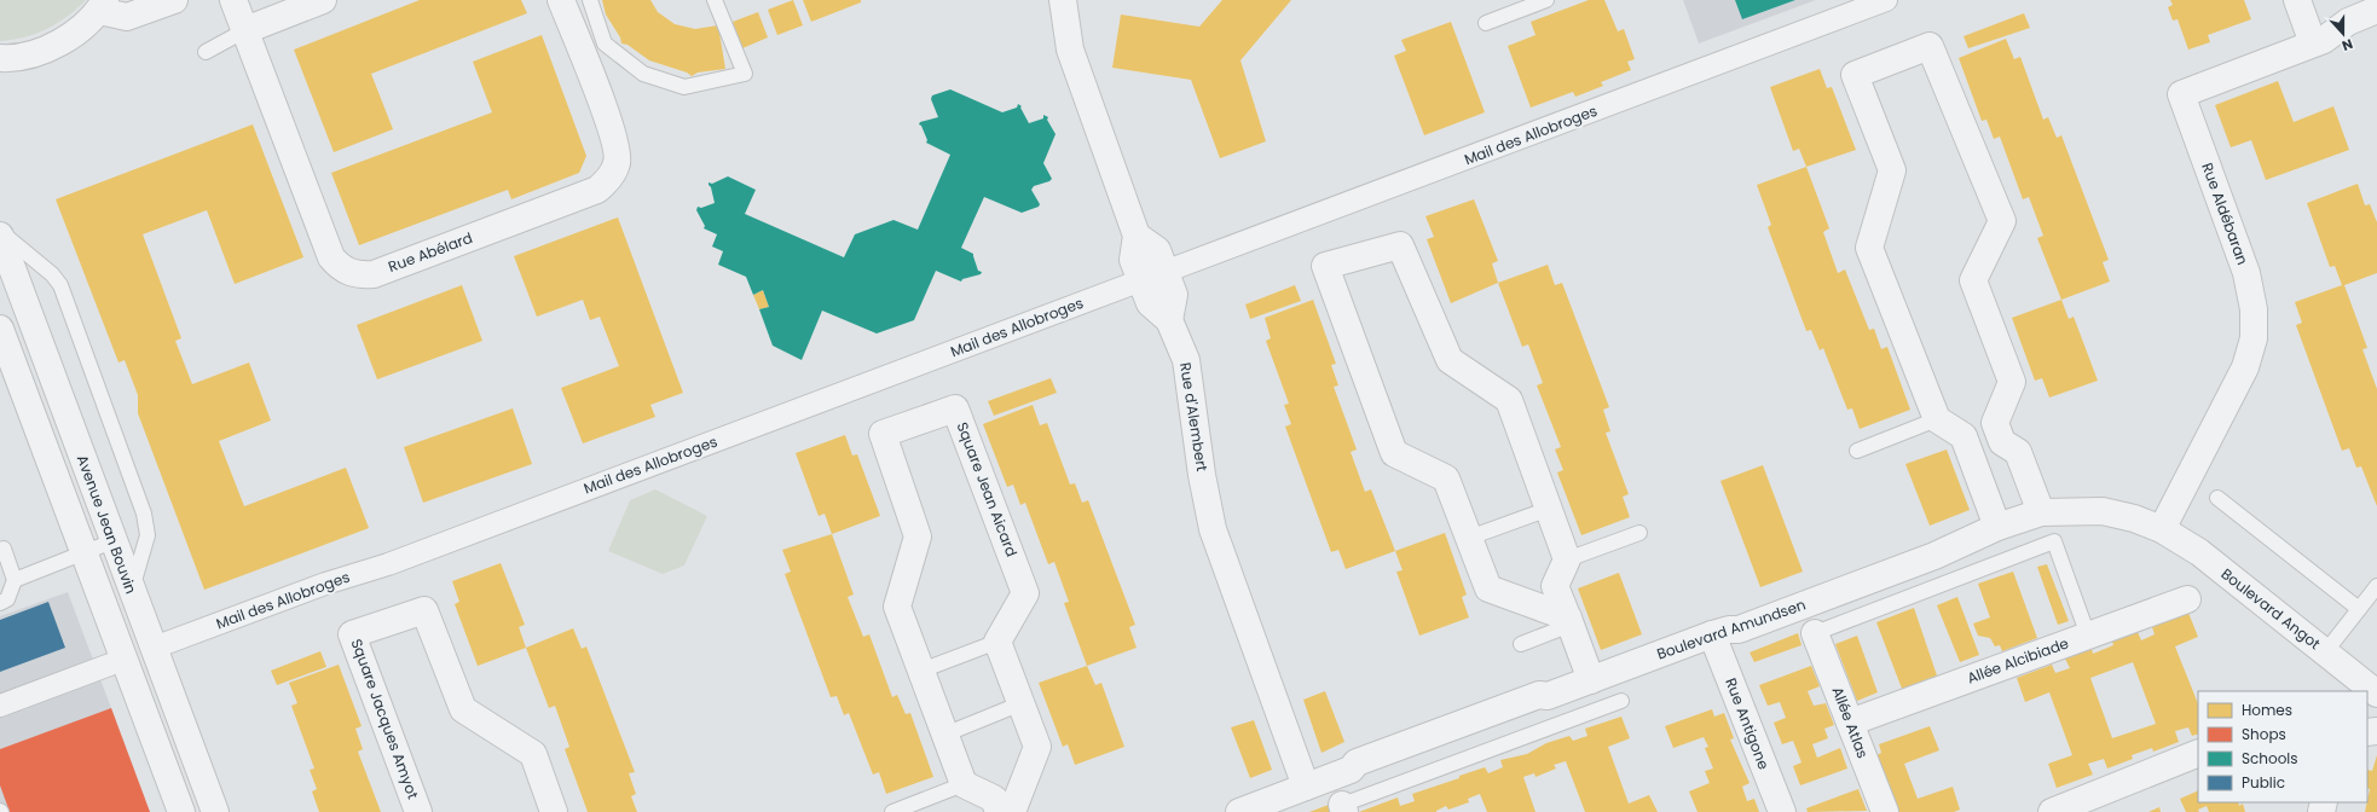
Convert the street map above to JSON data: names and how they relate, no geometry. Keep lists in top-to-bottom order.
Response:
{
  "streets": {
    "street": [
      "Mail des Allobroges",
      "Rue Aldébaran",
      "Rue Abélard",
      "Rue d'Alembert",
      "Square Jean Aicard",
      "Avenue Jean Bouvin",
      "Boulevard Angot",
      "Boulevard Amundsen",
      "Allée Alcibiade",
      "Square Jacques Amyot",
      "Allée Atlas",
      "Rue Antigone"
    ]
  },
  "crossings": [
    ["Rue Aldébaran", "Boulevard Angot"],
    ["Rue Aldébaran", "Boulevard Amundsen"],
    ["Rue d'Alembert", "Boulevard Amundsen"],
    ["Boulevard Angot", "Boulevard Amundsen"],
    ["Boulevard Amundsen", "Rue Antigone"],
    ["Allée Alcibiade", "Allée Atlas"]
  ],
  "legend": [
    "Homes",
    "Shops",
    "Schools",
    "Public"
  ],
  "north": "bottom"
}
